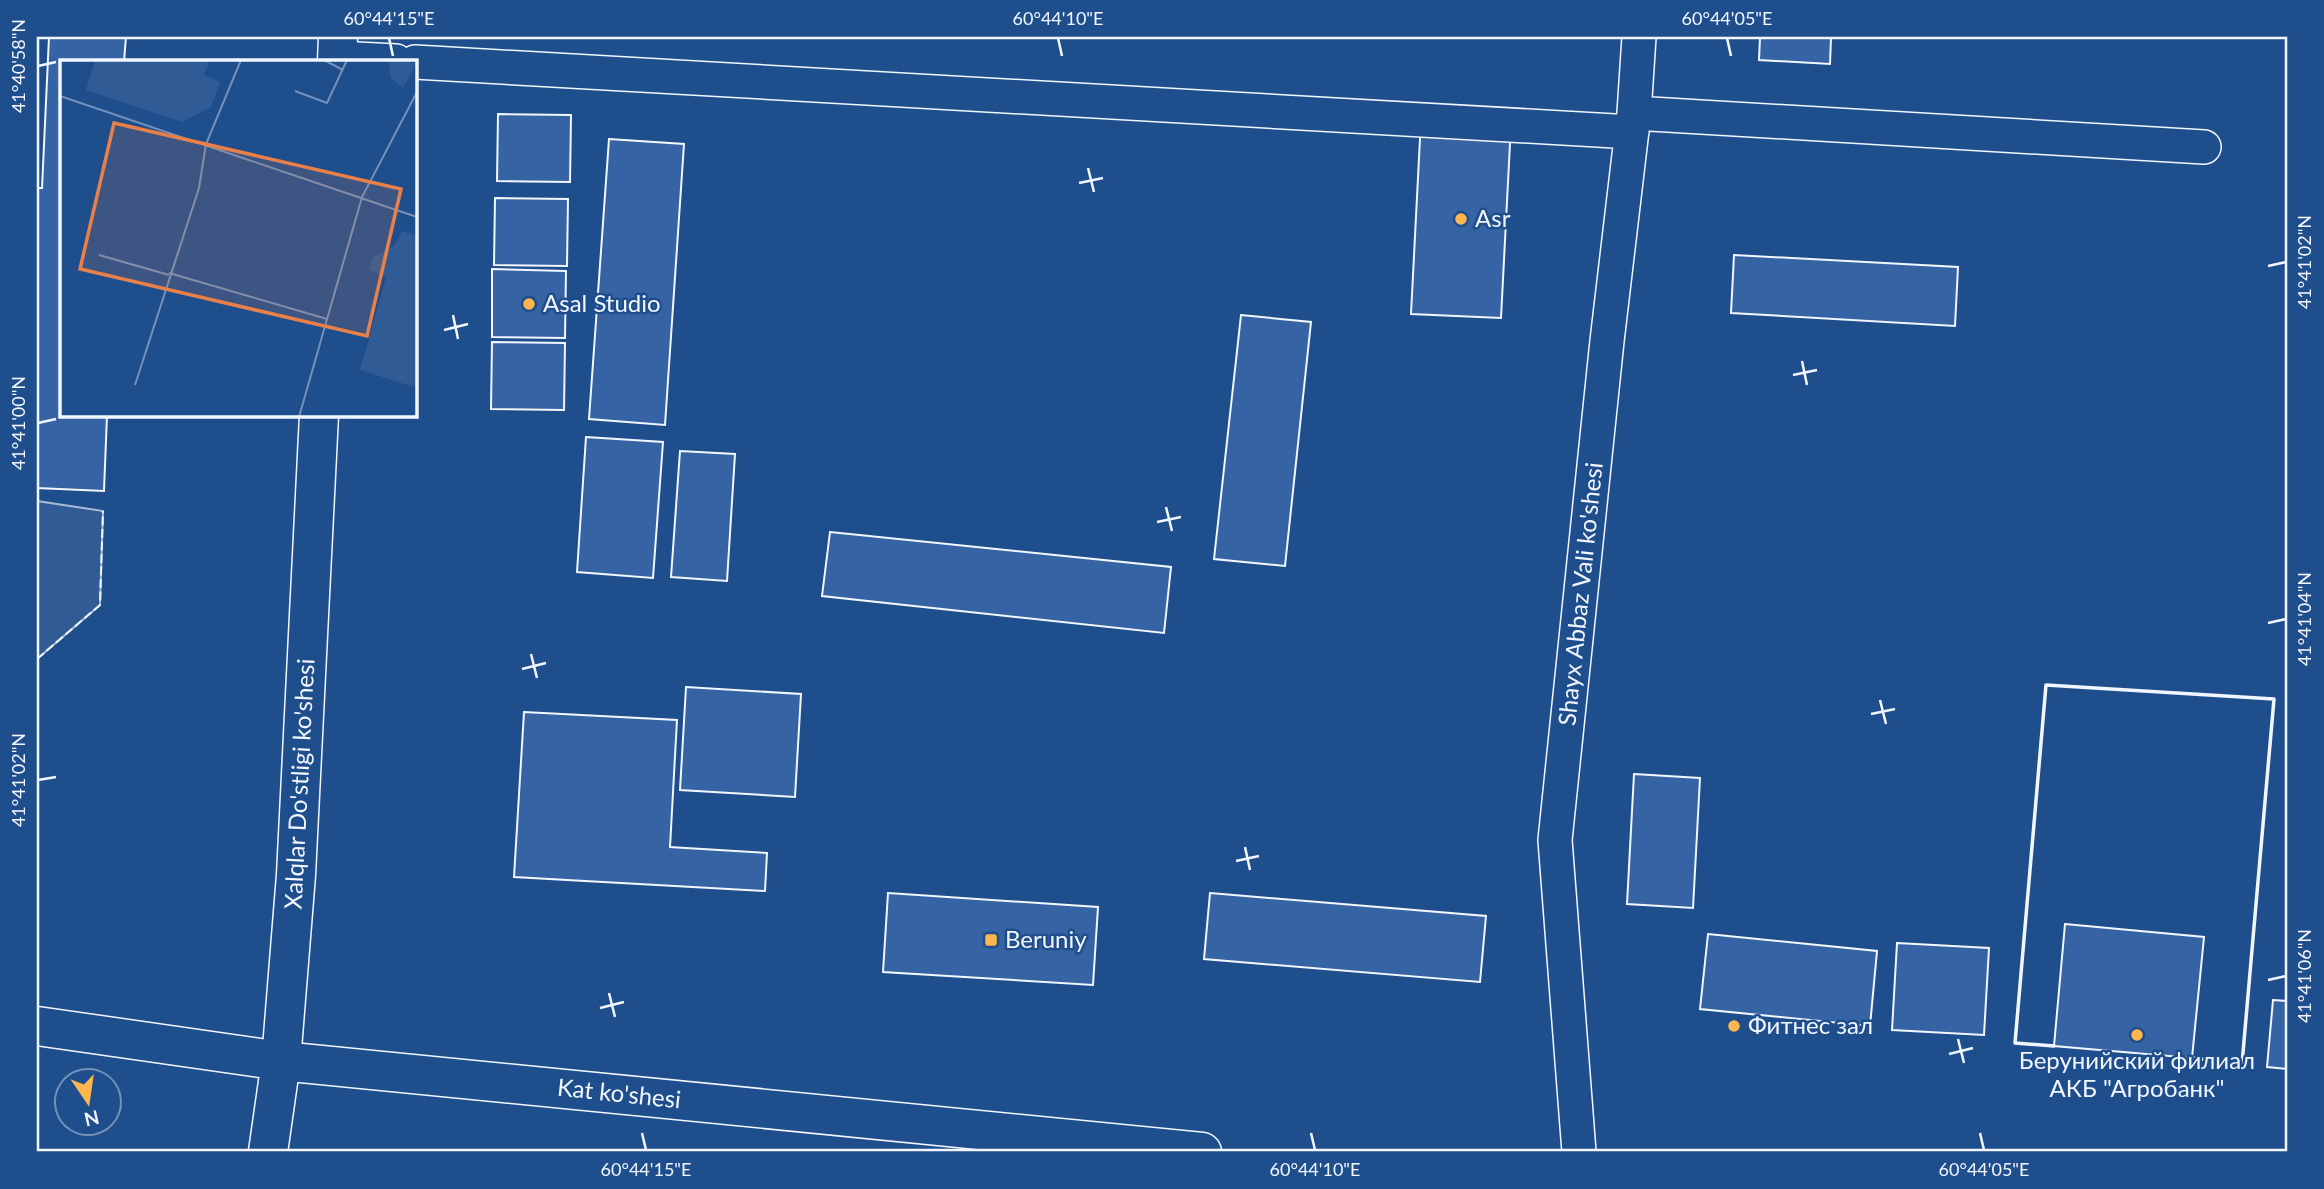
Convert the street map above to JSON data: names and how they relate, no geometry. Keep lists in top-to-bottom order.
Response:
{
  "streets": {
    "street": ["Shayx Abbaz Vali ko'shesi", "Xalqlar Do'stligi ko'shesi", "Kat ko'shesi"]
  },
  "crossings": [
    ["Xalqlar Do'stligi ko'shesi", "Kat ko'shesi"]
  ],
  "places": {
    "other": [
      "Asr",
      "Asal Studio",
      "Фитнес зал",
      "Берунийский филиал АКБ \"Агробанк\""
    ],
    "transit": ["Beruniy"]
  },
  "north": "bottom",
  "coordinates": [
    "60°44'15\"E",
    "60°44'10\"E",
    "60°44'05\"E",
    "41°40'58\"N",
    "41°41'02\"N",
    "41°41'00\"N",
    "41°41'04\"N",
    "41°41'06\"N"
  ]
}
